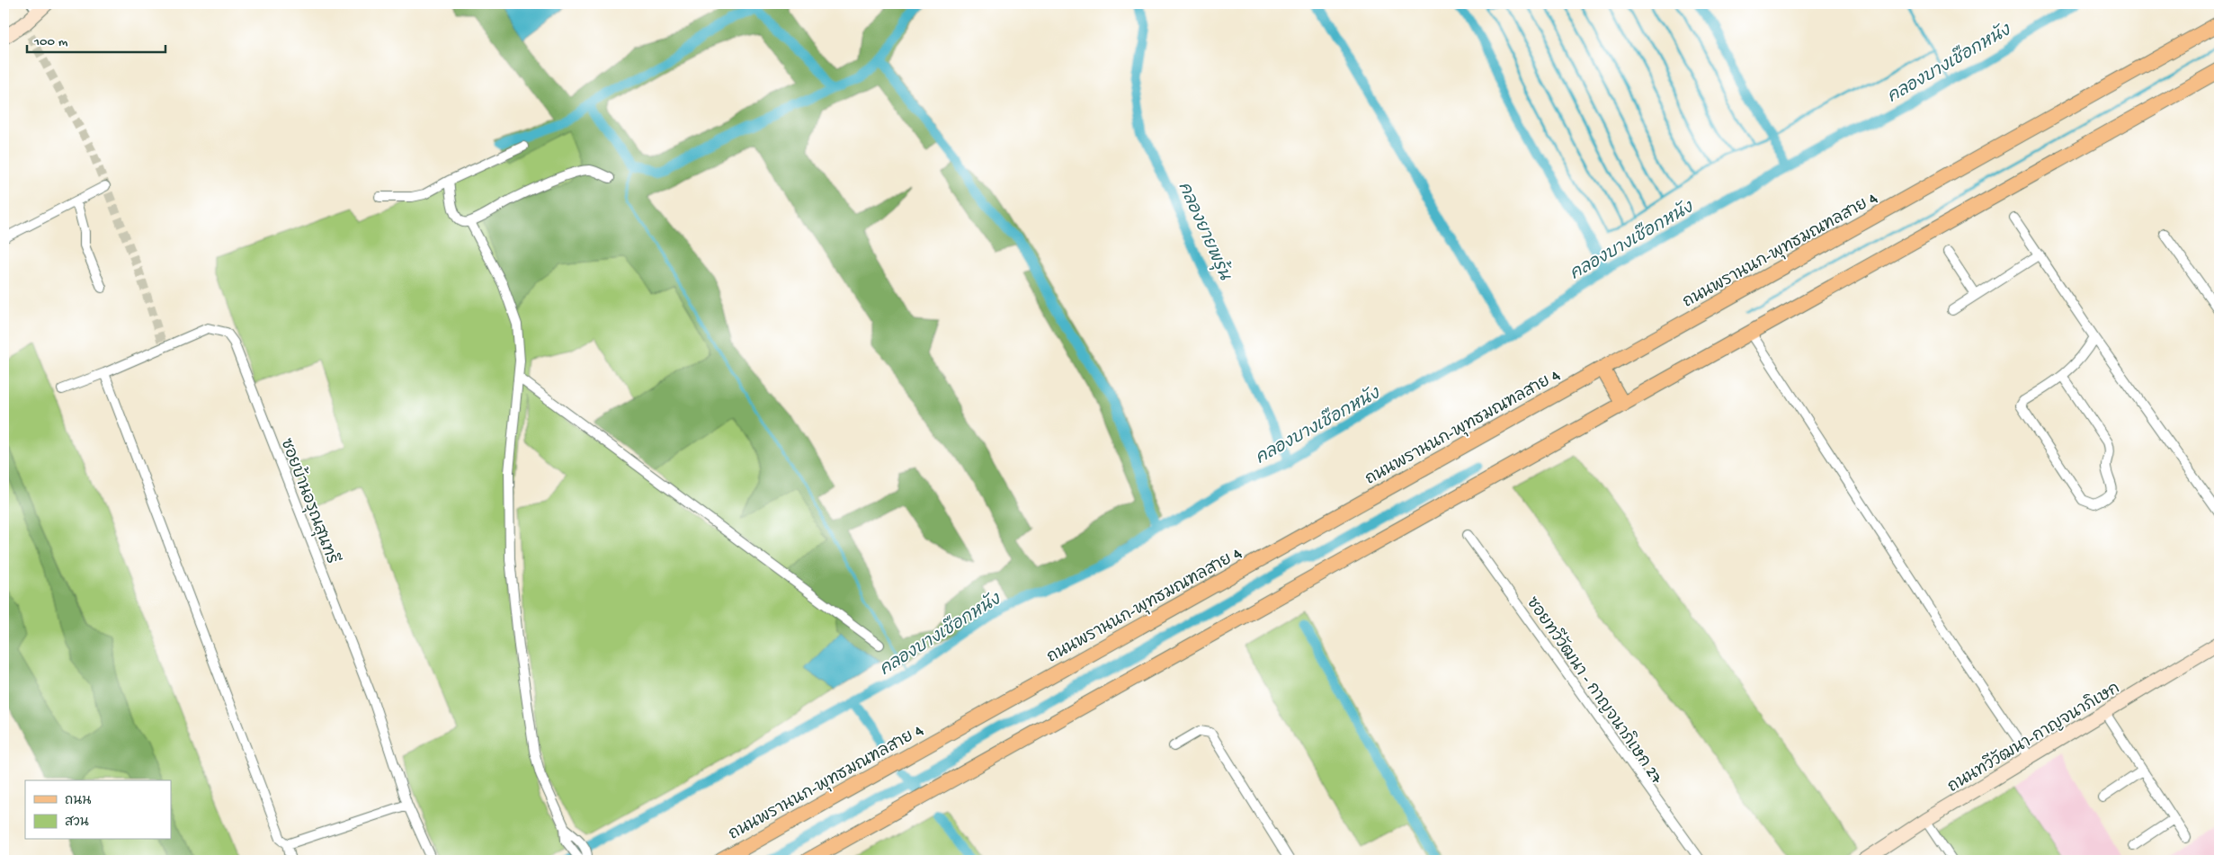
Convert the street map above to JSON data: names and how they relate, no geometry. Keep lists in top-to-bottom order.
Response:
{
  "streets": {
    "main road": ["ถนนพรานนก-พุทธมณฑลสาย 4"],
    "street": ["ซอยบ้านอรุณสุนทรี", "ซอยทวีวัฒนา - กาญจนาภิเษก 27", "ถนนทวีวัฒนา-กาญจนาภิเษก"]
  },
  "water": ["คลองบางเชือกหนัง", "คลองยายพรุ้น"],
  "legend": ["ถนน", "สวน"],
  "scale_bar": "100 m"
}
